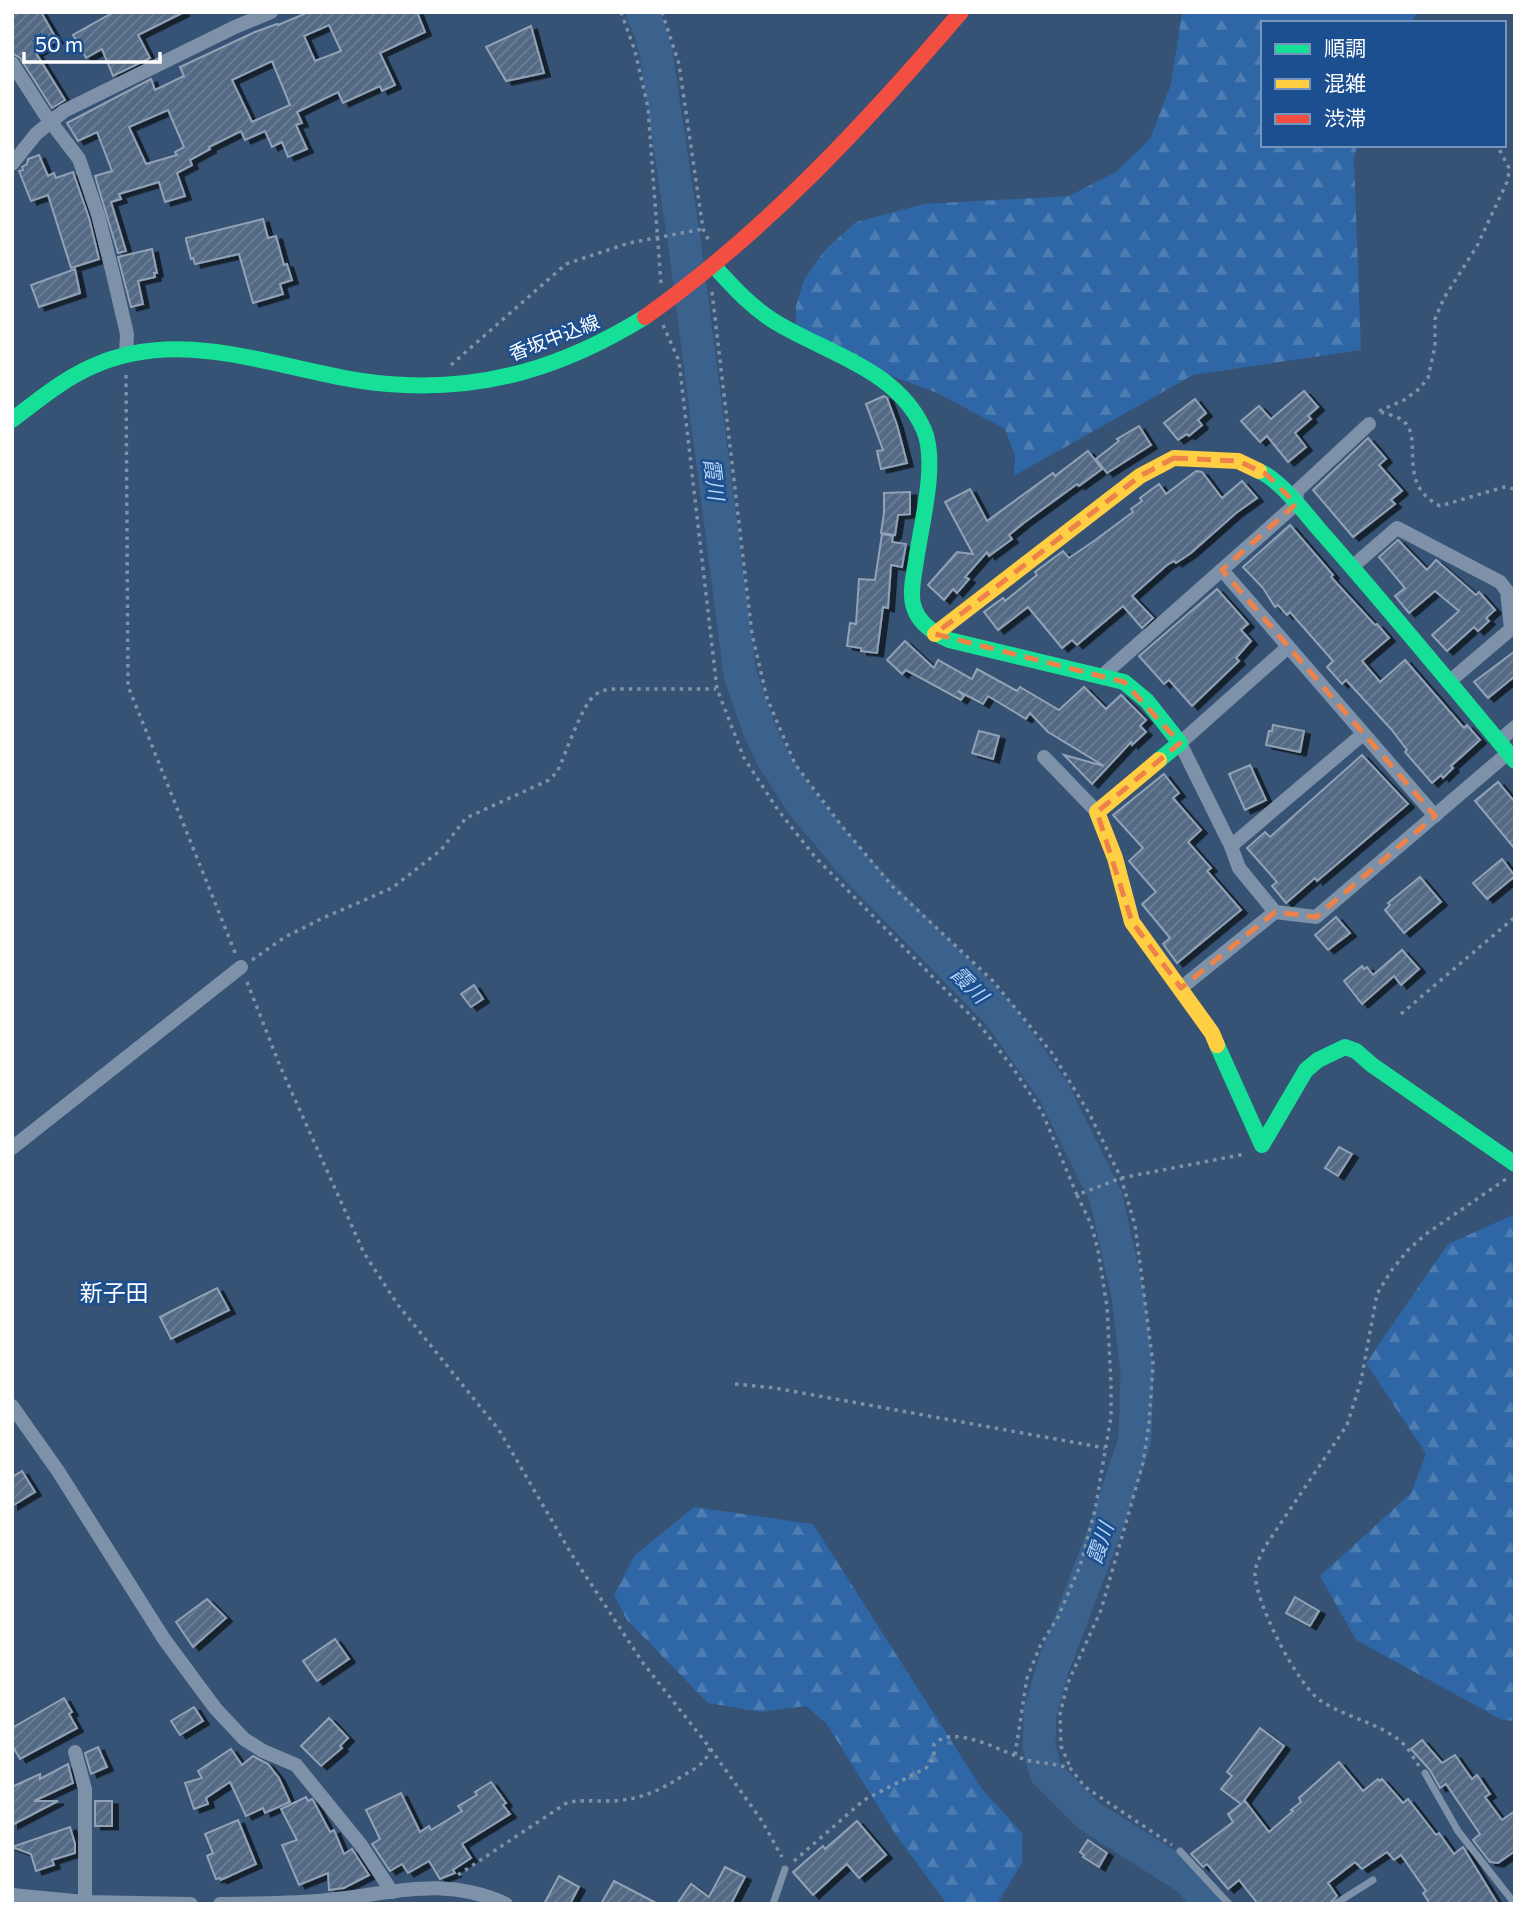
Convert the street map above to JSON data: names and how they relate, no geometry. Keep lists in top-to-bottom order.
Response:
{
  "streets": {
    "street": ["香坂中込線"]
  },
  "districts": ["新子田"],
  "water": ["霞川"],
  "legend": ["順調", "混雑", "渋滞"],
  "scale_bar": "50 m"
}
